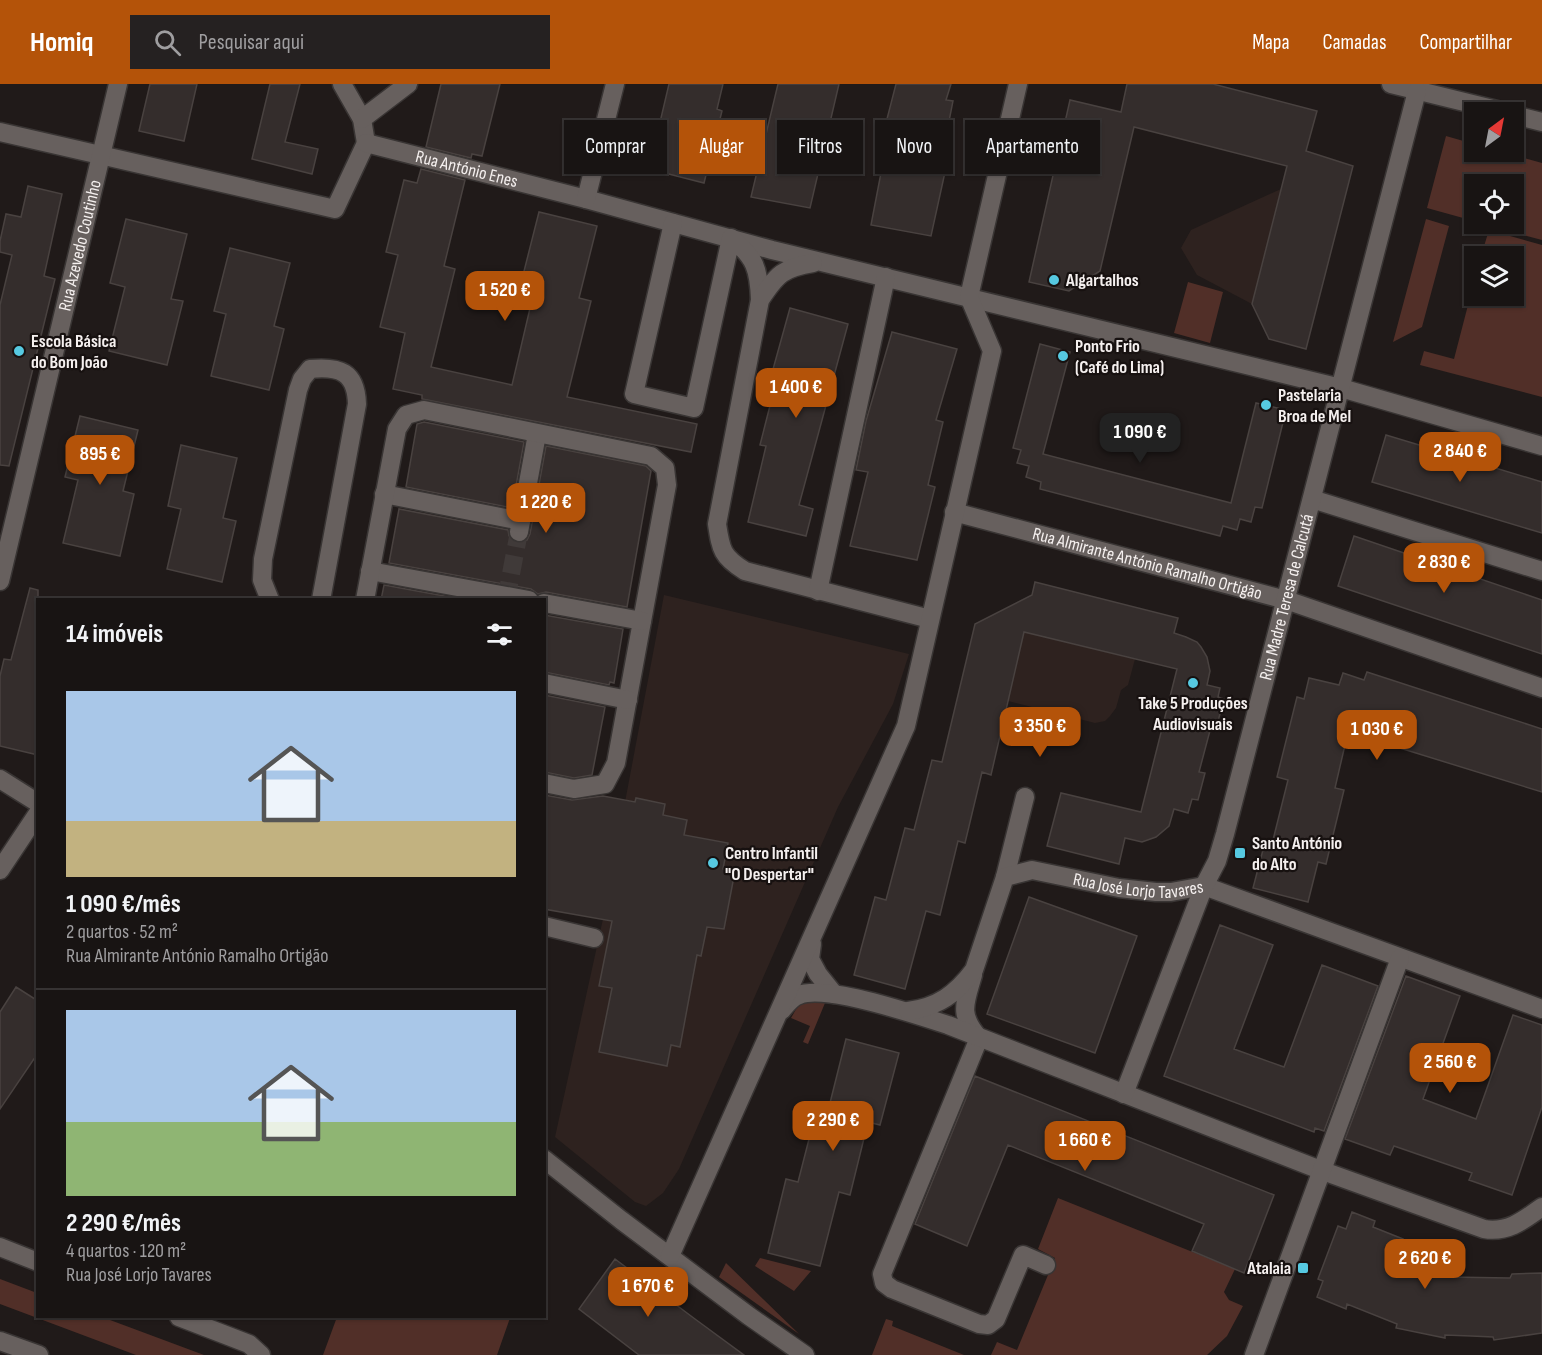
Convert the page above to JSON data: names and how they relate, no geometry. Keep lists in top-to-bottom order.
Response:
{
  "streets": {
    "street": [
      "Rua António Enes",
      "Rua Azevedo Coutinho",
      "Rua Almirante António Ramalho Ortigão",
      "Rua Madre Teresa de Calcutá",
      "Rua José Lorjo Tavares"
    ]
  },
  "crossings": [
    ["Rua António Enes", "Rua Madre Teresa de Calcutá"],
    ["Rua Almirante António Ramalho Ortigão", "Rua Madre Teresa de Calcutá"],
    ["Rua Madre Teresa de Calcutá", "Rua José Lorjo Tavares"]
  ],
  "places": {
    "other": [
      "Algartalhos",
      "Escola Básica do Bom João",
      "Ponto Frio (Café do Lima)",
      "Pastelaria Broa de Mel",
      "Take 5 Produções Audiovisuais",
      "Centro Infantil \"O Despertar\""
    ],
    "transit": ["Santo António do Alto", "Atalaia"]
  },
  "north": "top right",
  "page": {
    "header": "Homiq",
    "search": "Pesquisar aqui",
    "nav": ["Mapa", "Camadas", "Compartilhar"],
    "chip": [
      "Comprar",
      "Alugar",
      "Filtros",
      "Novo",
      "Apartamento"
    ],
    "price": [
      "1 520 €",
      "1 400 €",
      "1 090 €",
      "2 840 €",
      "895 €",
      "1 220 €",
      "2 830 €",
      "3 350 €",
      "1 030 €",
      "2 560 €",
      "2 290 €",
      "1 660 €",
      "2 620 €",
      "1 670 €"
    ],
    "heading": "14 imóveis",
    "list": [
      {
        "name": "1 090 €/mês",
        "note": "2 quartos · 52 m² · Rua Almirante António Ramalho Ortigão"
      },
      {
        "name": "2 290 €/mês",
        "note": "4 quartos · 120 m² · Rua José Lorjo Tavares"
      }
    ]
  }
}
